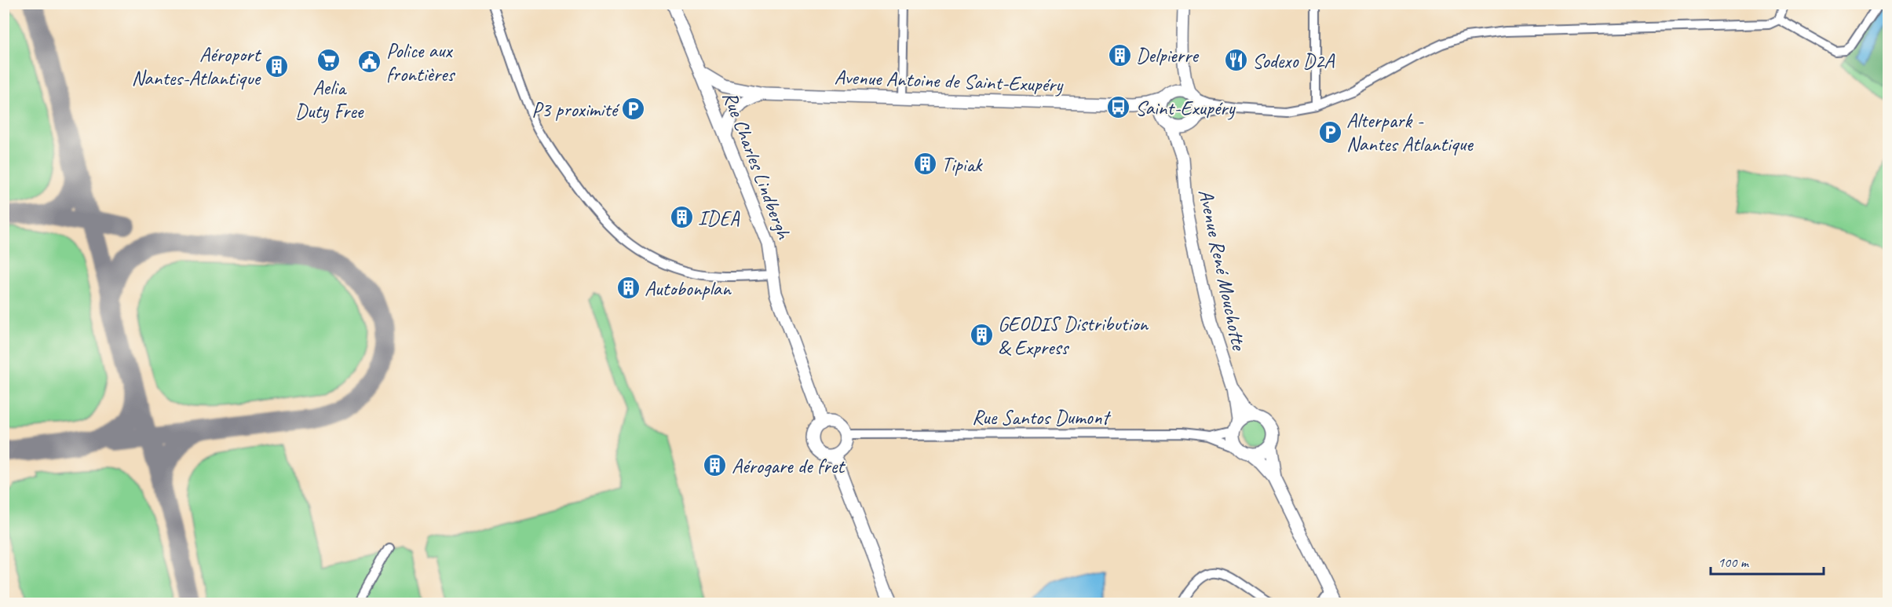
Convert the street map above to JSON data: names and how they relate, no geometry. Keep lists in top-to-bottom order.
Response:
{
  "streets": {
    "street": [
      "Avenue Antoine de Saint-Exupéry",
      "Rue Charles Lindbergh",
      "Avenue René Mouchotte",
      "Rue Santos Dumont"
    ]
  },
  "crossings": [
    ["Avenue Antoine de Saint-Exupéry", "Rue Charles Lindbergh"],
    ["Avenue Antoine de Saint-Exupéry", "Avenue René Mouchotte"],
    ["Rue Charles Lindbergh", "Rue Santos Dumont"],
    ["Avenue René Mouchotte", "Rue Santos Dumont"]
  ],
  "places": {
    "building": [
      "Delpierre",
      "Aéroport Nantes-Atlantique",
      "Tipiak",
      "IDEA",
      "Autobonplan",
      "GEODIS Distribution & Express",
      "Aérogare de fret"
    ],
    "supermarket": ["Aelia Duty Free"],
    "restaurant": ["Sodexo D2A"],
    "public building": ["Police aux frontières"],
    "bus stop": ["Saint-Exupéry"],
    "parking": ["P3 proximité", "Alterpark - Nantes Atlantique"]
  },
  "scale_bar": "100 m"
}
